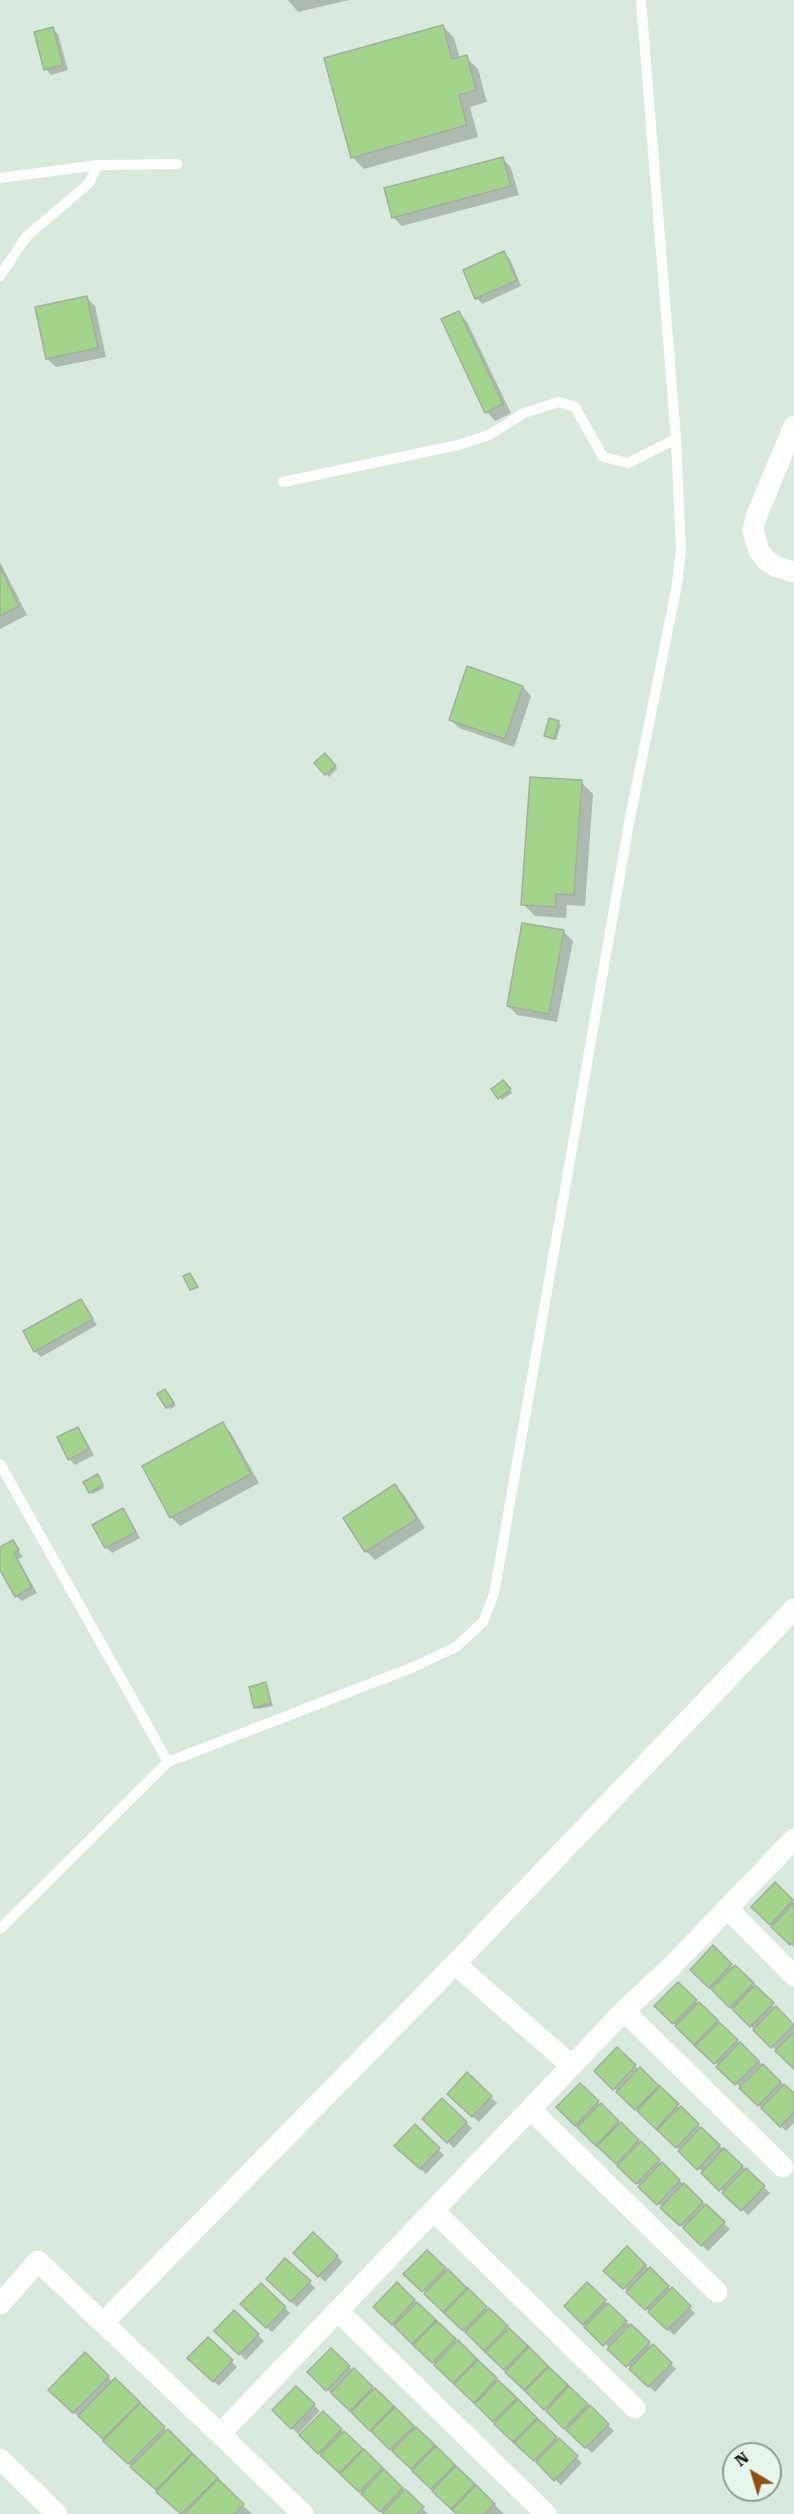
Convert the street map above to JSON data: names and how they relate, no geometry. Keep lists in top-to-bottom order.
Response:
{
  "north": "top left"
}
